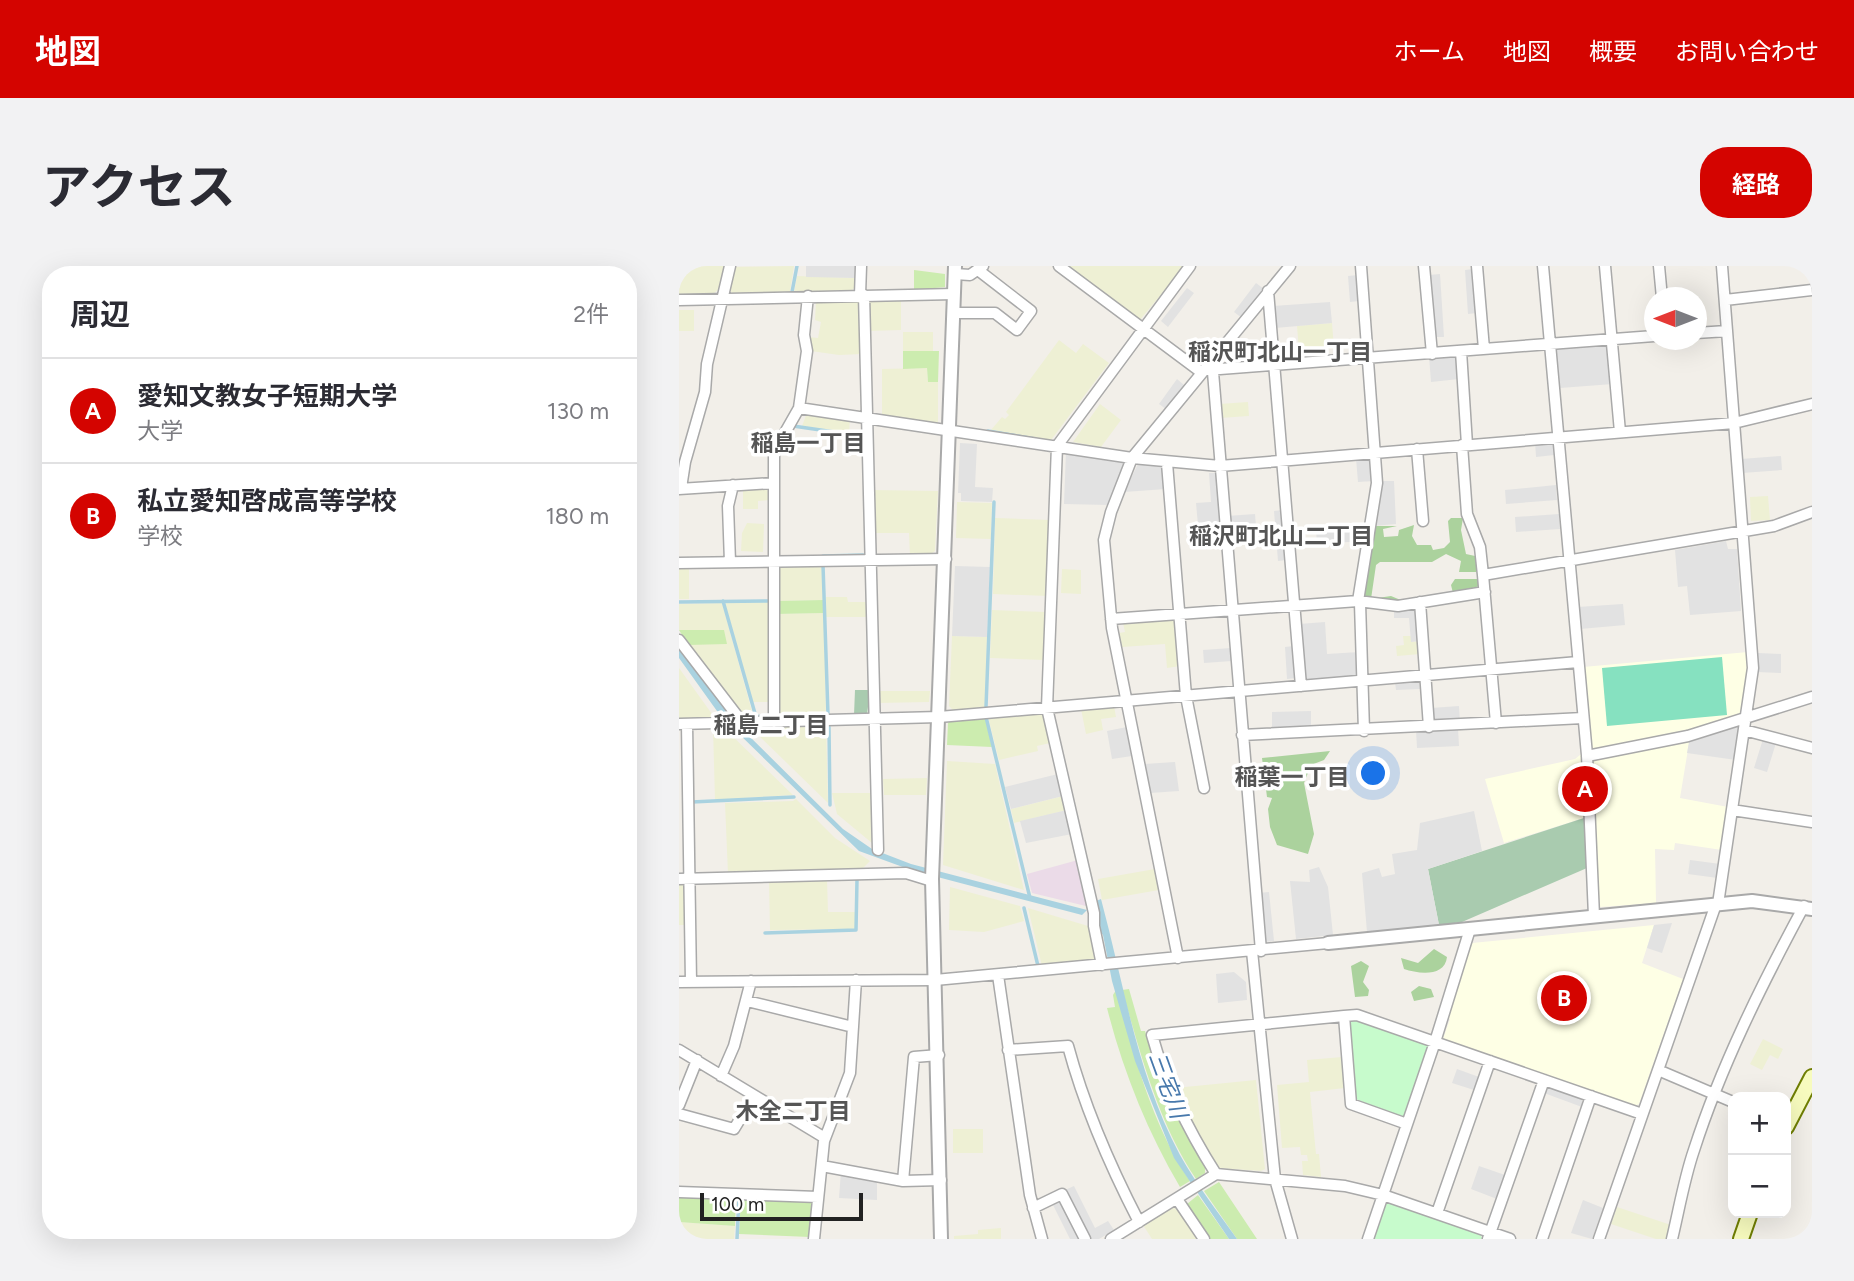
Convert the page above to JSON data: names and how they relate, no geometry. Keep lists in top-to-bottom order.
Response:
{
  "districts": [
    "稲沢町北山一丁目",
    "稲島一丁目",
    "稲沢町北山二丁目",
    "稲島二丁目",
    "稲葉一丁目",
    "木全二丁目"
  ],
  "water": ["三宅川"],
  "scale_bar": "100 m",
  "north": "left",
  "page": {
    "header": "地図",
    "nav": [
      "ホーム",
      "地図",
      "概要",
      "お問い合わせ"
    ],
    "title": "アクセス",
    "buttons": "経路",
    "heading": ["周辺", "2件"],
    "list": [
      {
        "mark": "A",
        "name": "愛知文教女子短期大学",
        "note": "大学",
        "value": "130 m"
      },
      {
        "mark": "B",
        "name": "私立愛知啓成高等学校",
        "note": "学校",
        "value": "180 m"
      }
    ],
    "pins": ["A", "B"],
    "map_buttons": ["+", "−"],
    "scale": "100 m"
  }
}
